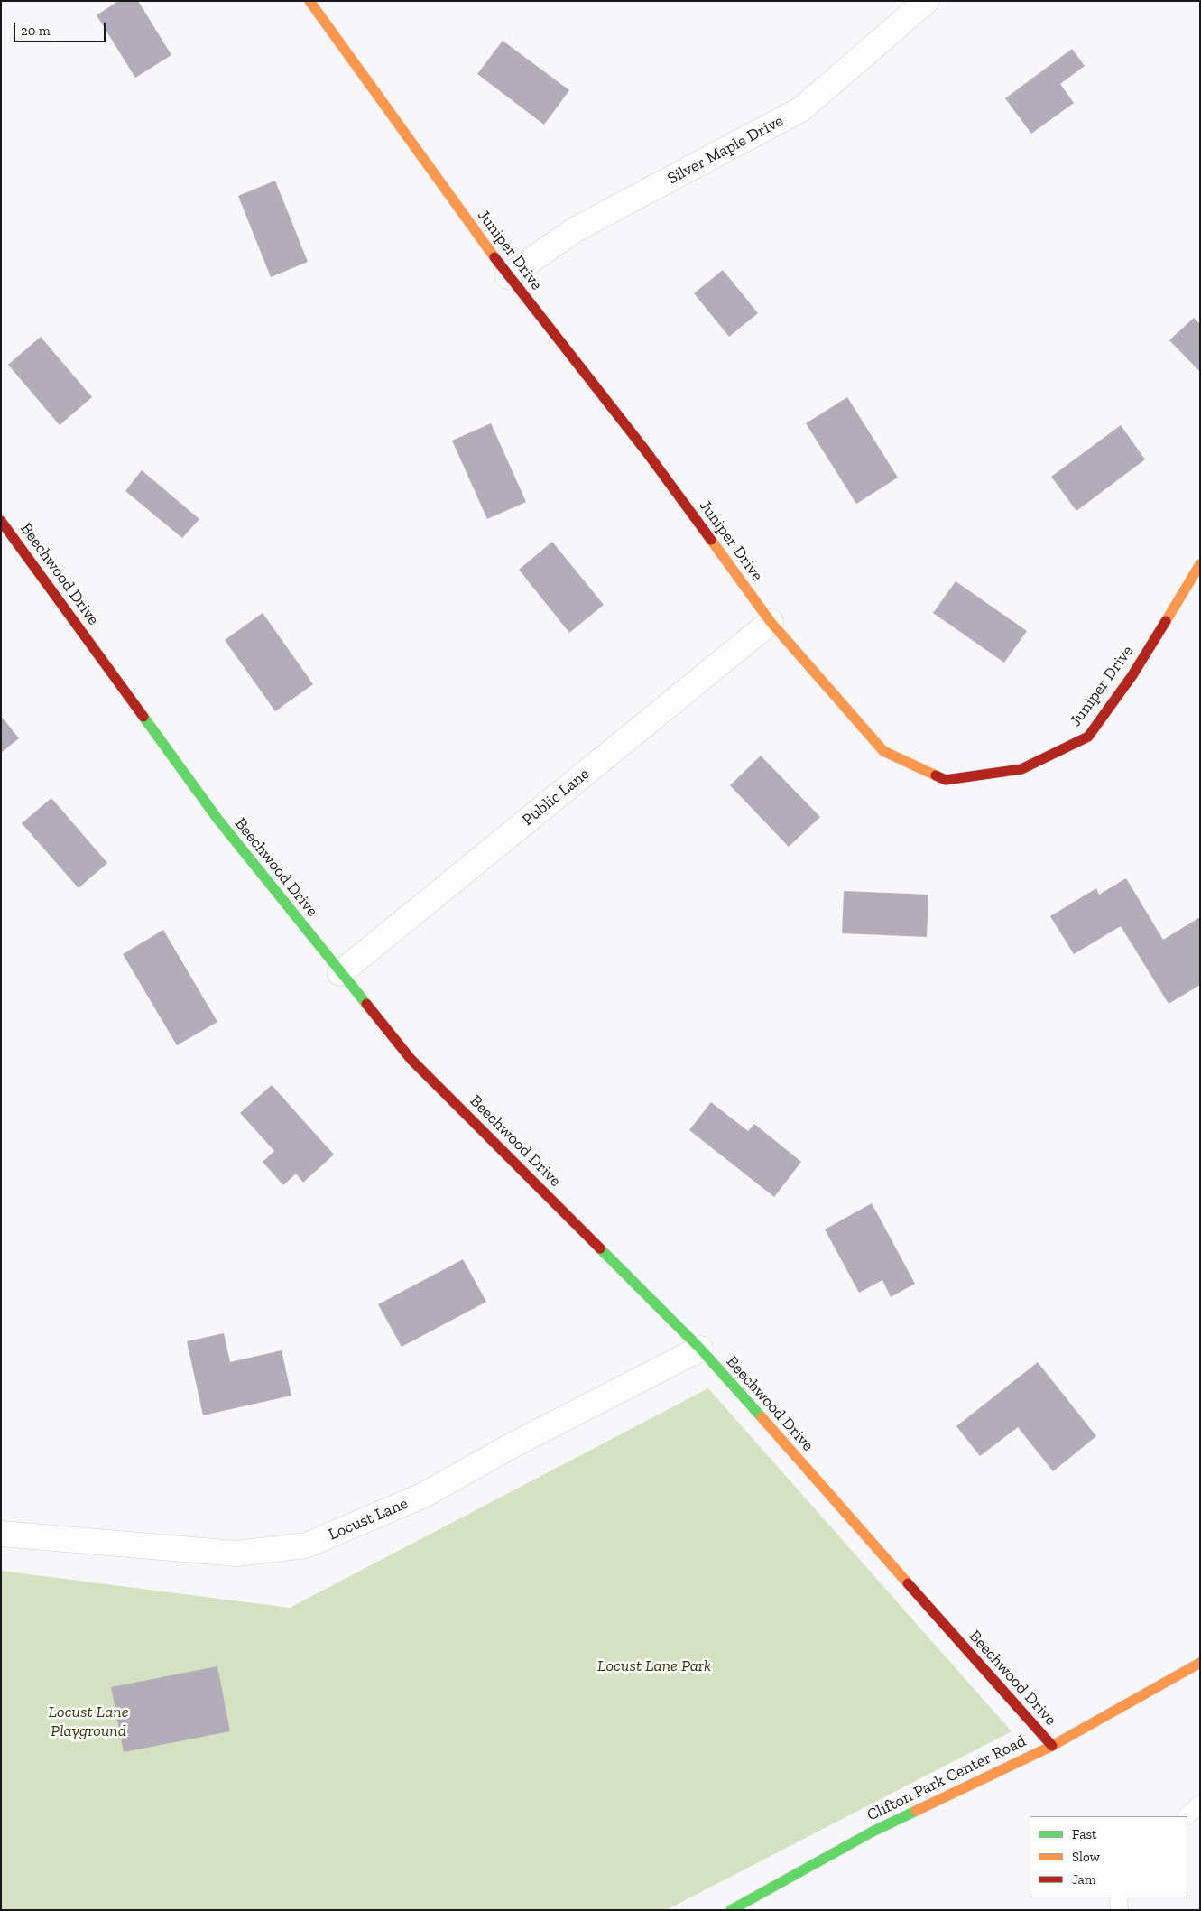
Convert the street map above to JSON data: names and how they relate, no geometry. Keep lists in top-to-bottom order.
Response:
{
  "streets": {
    "street": [
      "Silver Maple Drive",
      "Juniper Drive",
      "Beechwood Drive",
      "Public Lane",
      "Locust Lane",
      "Clifton Park Center Road"
    ]
  },
  "crossings": [
    ["Silver Maple Drive", "Juniper Drive"],
    ["Juniper Drive", "Public Lane"],
    ["Beechwood Drive", "Public Lane"],
    ["Beechwood Drive", "Locust Lane"],
    ["Beechwood Drive", "Clifton Park Center Road"]
  ],
  "parks": ["Locust Lane Park", "Locust Lane Playground"],
  "legend": ["Fast", "Slow", "Jam"],
  "scale_bar": "20 m"
}
